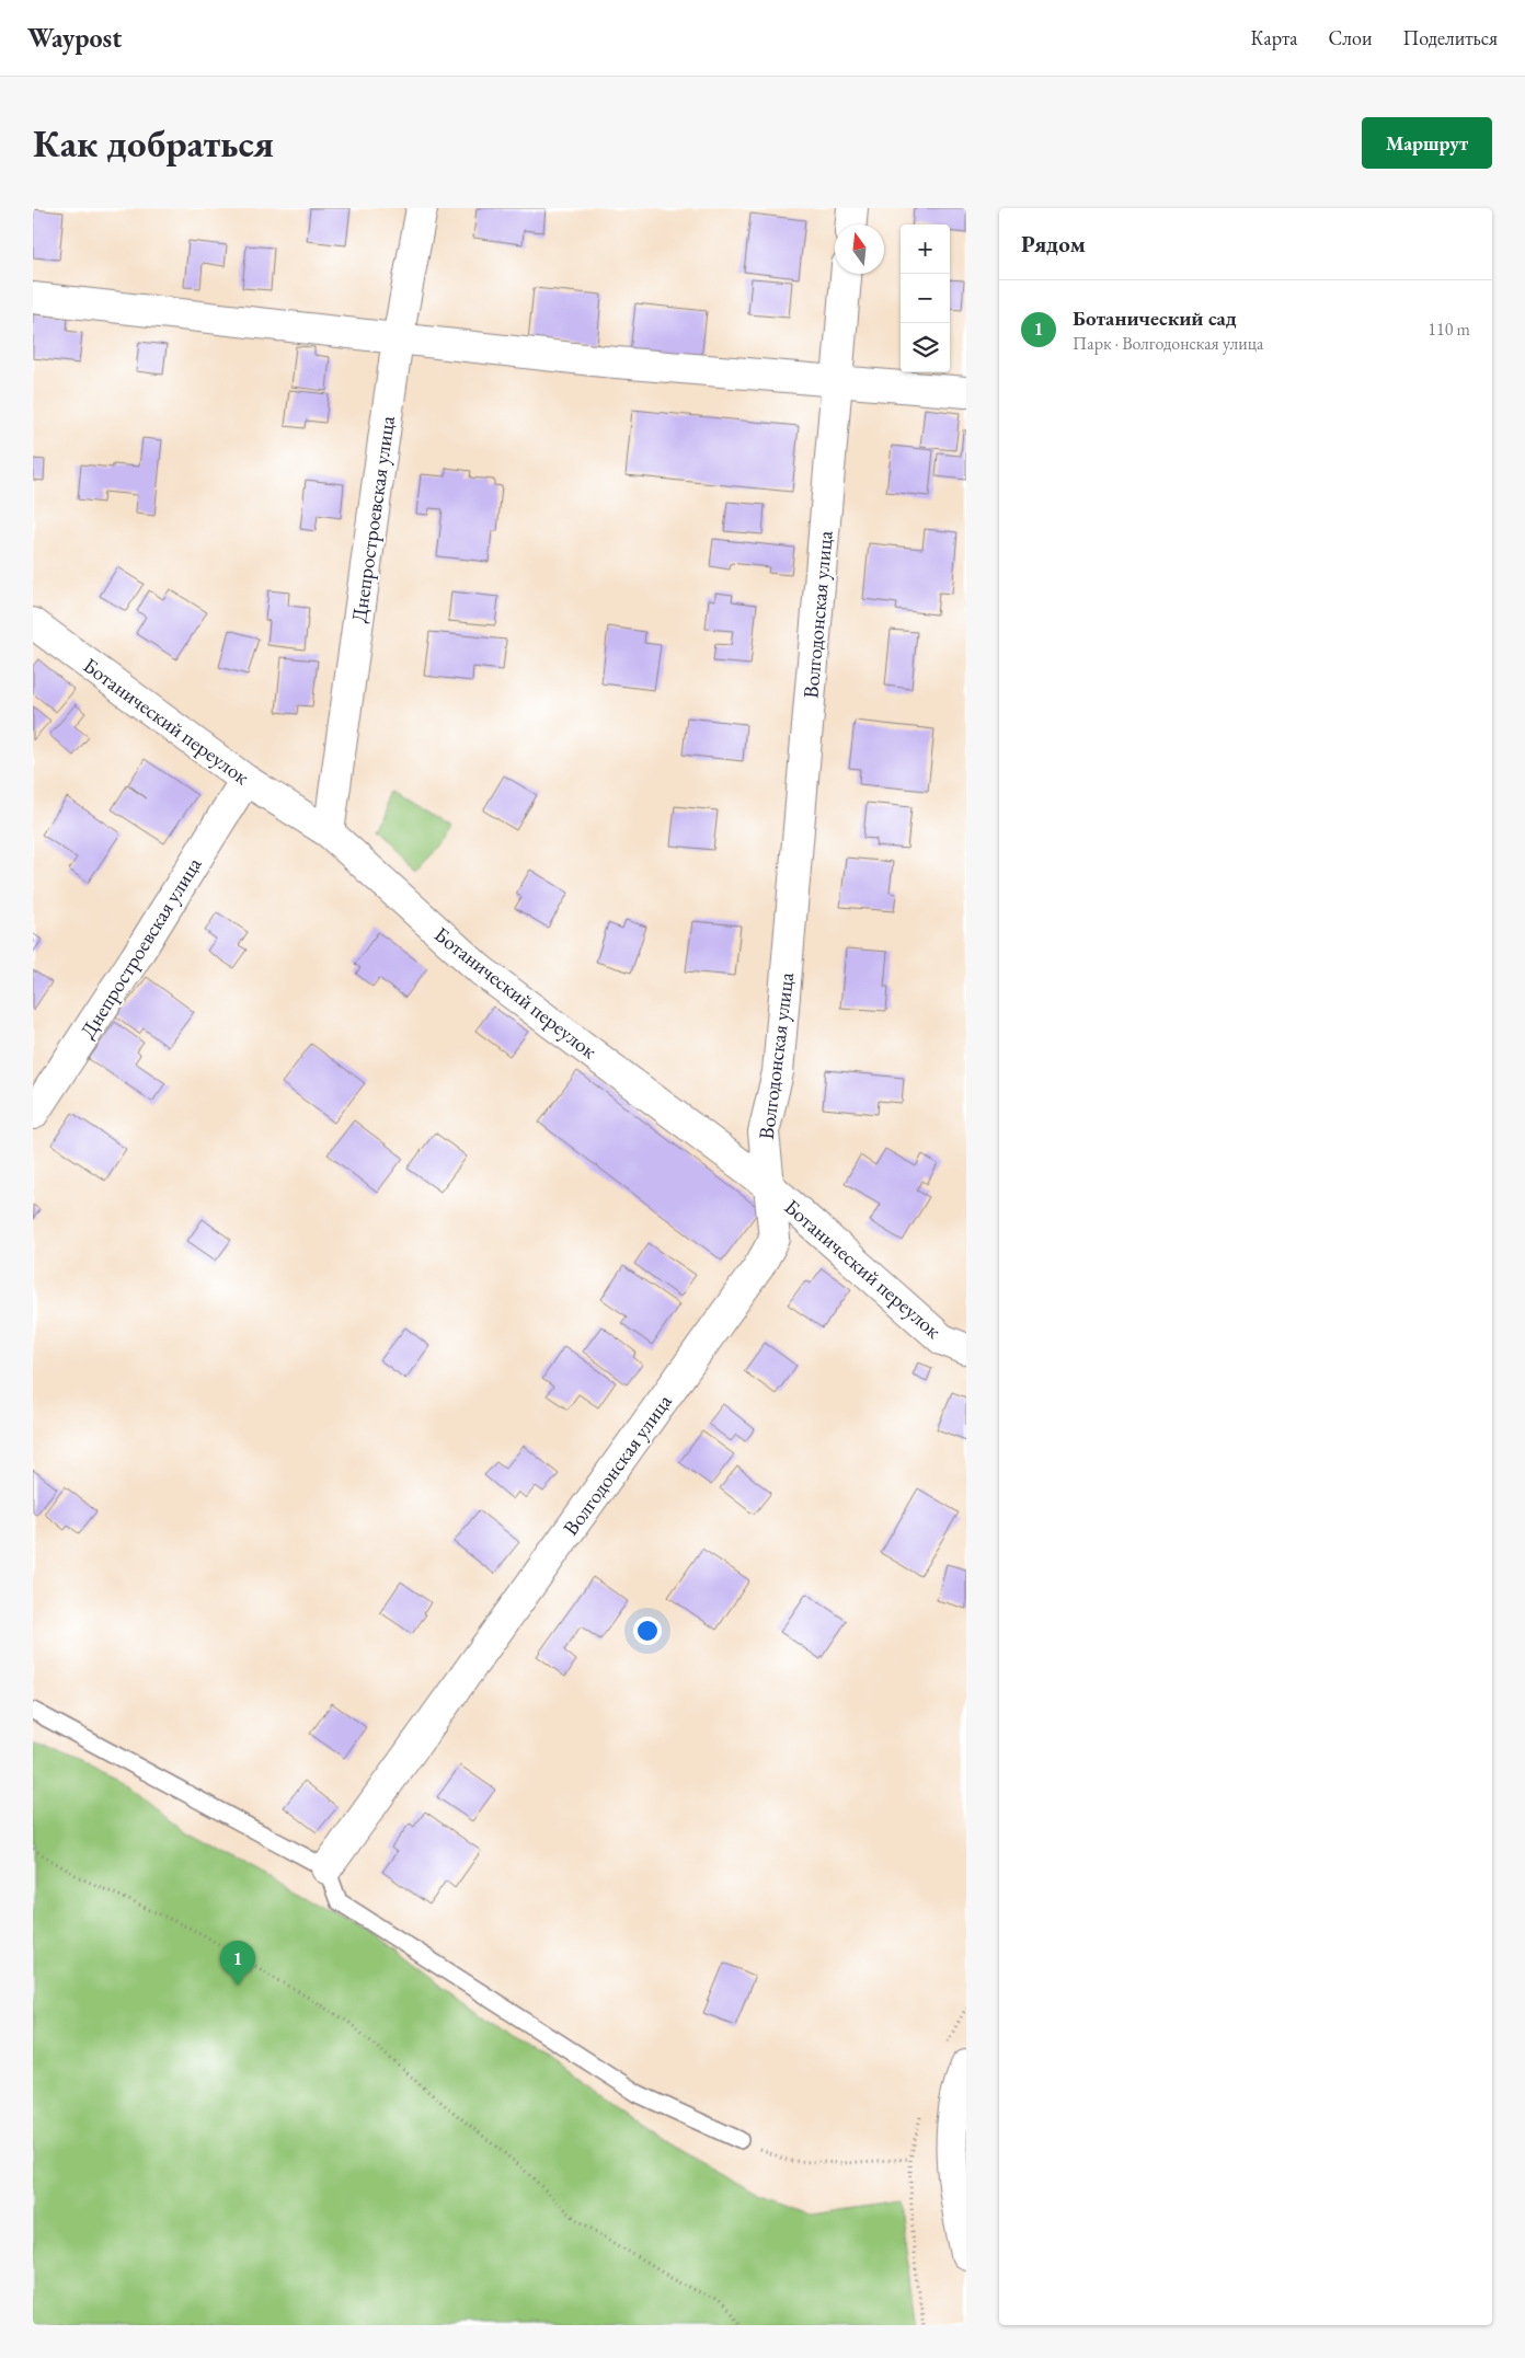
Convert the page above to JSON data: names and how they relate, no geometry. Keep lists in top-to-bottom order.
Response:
{
  "streets": {
    "street": ["Днепростроевская улица", "Волгодонская улица", "Ботанический переулок"]
  },
  "crossings": [
    ["Днепростроевская улица", "Ботанический переулок"],
    ["Волгодонская улица", "Ботанический переулок"]
  ],
  "north": "top",
  "page": {
    "header": "Waypost",
    "nav": ["Карта", "Слои", "Поделиться"],
    "buttons": "Маршрут",
    "title": "Как добраться",
    "heading": "Рядом",
    "map_buttons": ["+", "−"],
    "list": [
      {
        "mark": "1",
        "name": "Ботанический сад",
        "note": "Парк · Волгодонская улица",
        "value": "110 m"
      }
    ],
    "pins": "1"
  }
}
